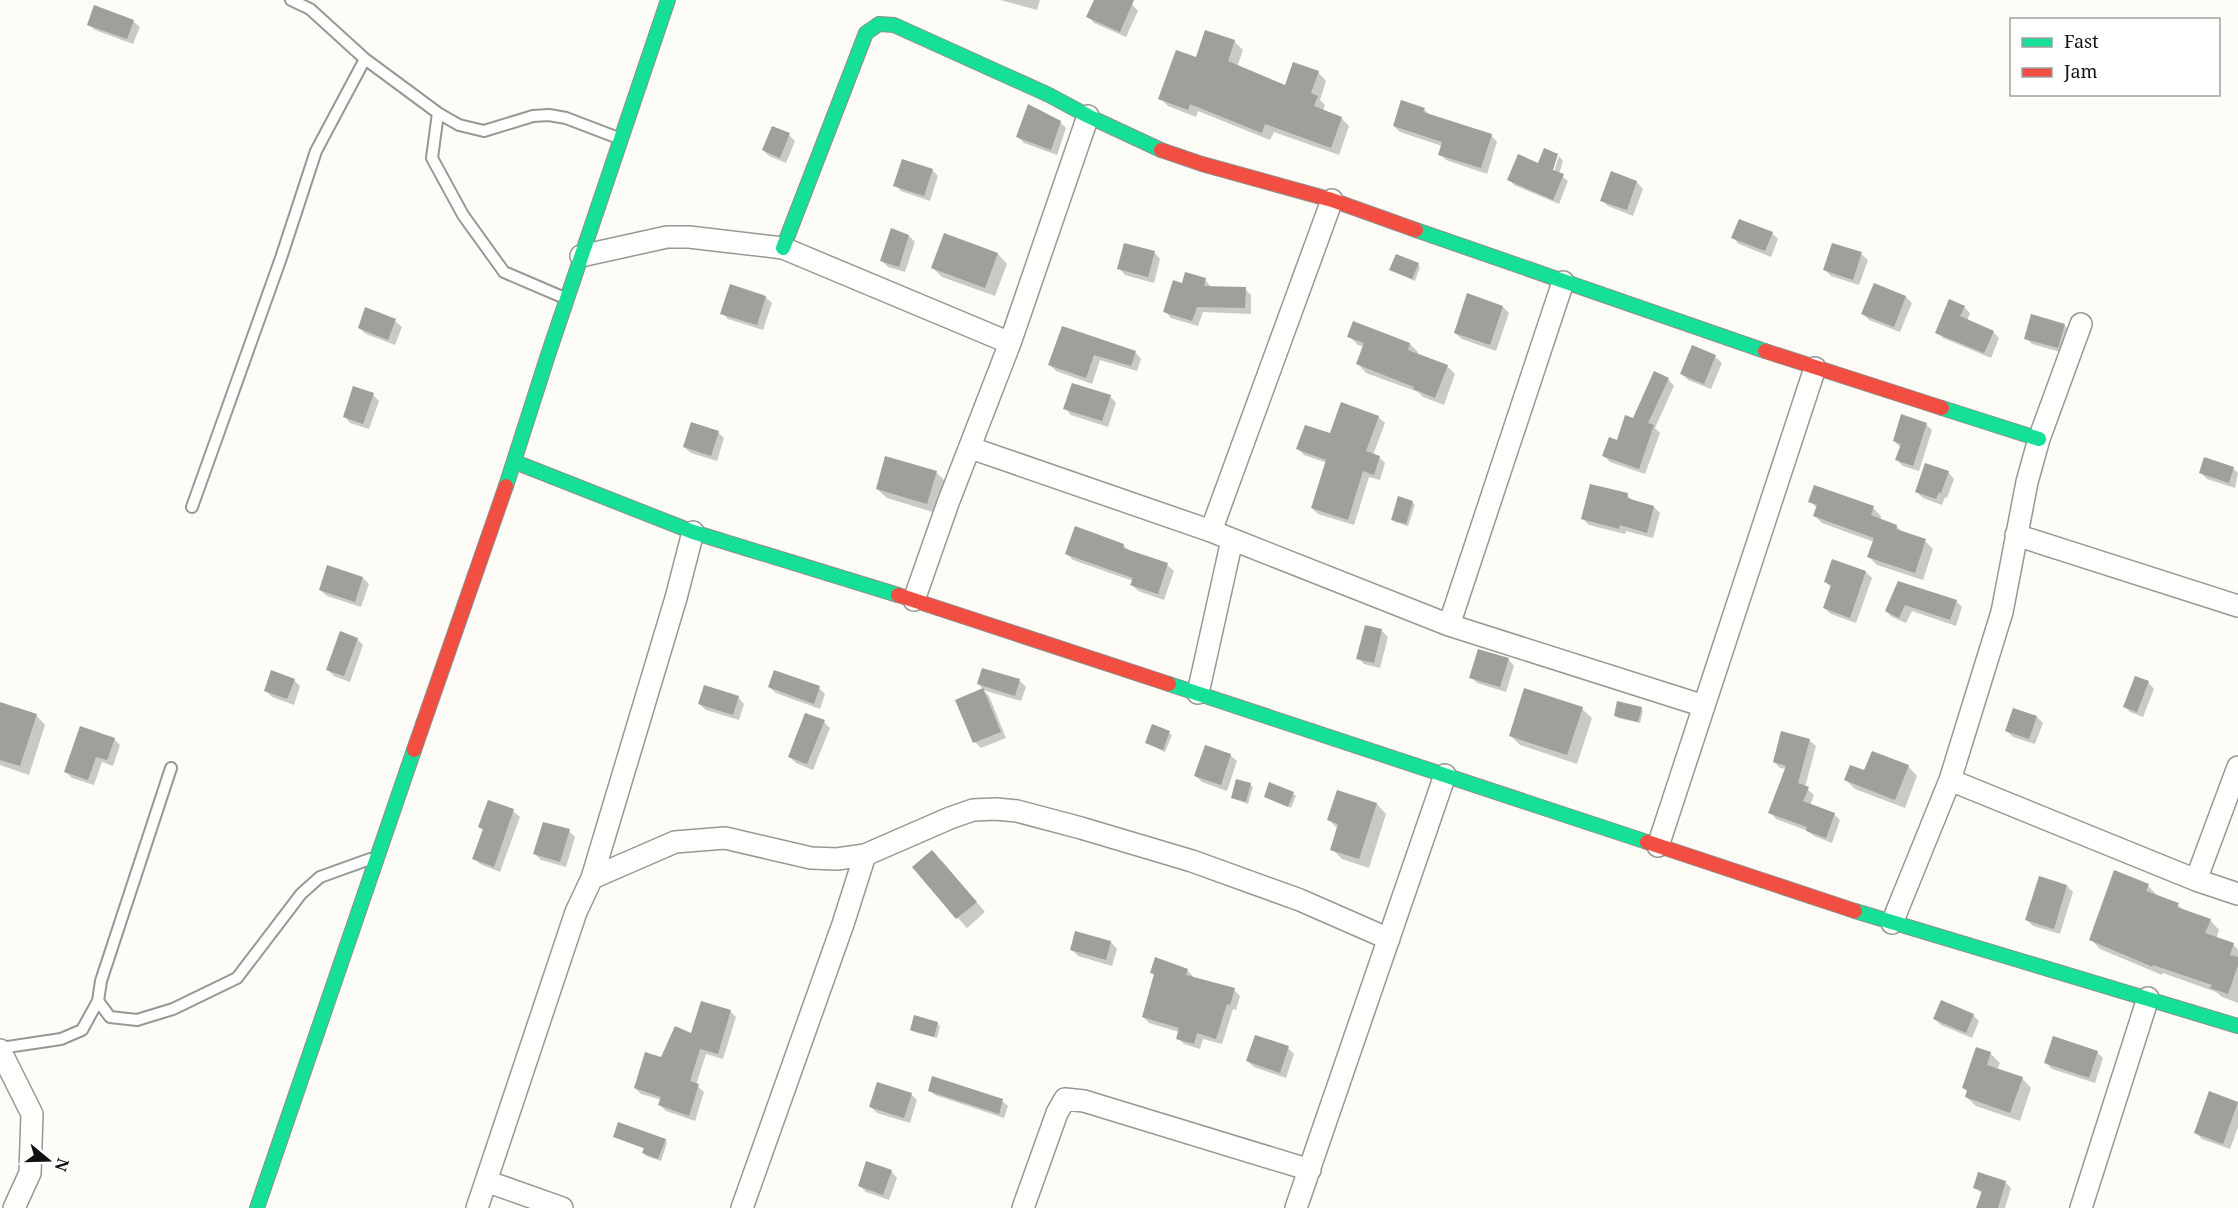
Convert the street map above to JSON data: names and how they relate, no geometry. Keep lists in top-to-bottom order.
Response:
{
  "legend": ["Fast", "Jam"],
  "north": "right"
}
